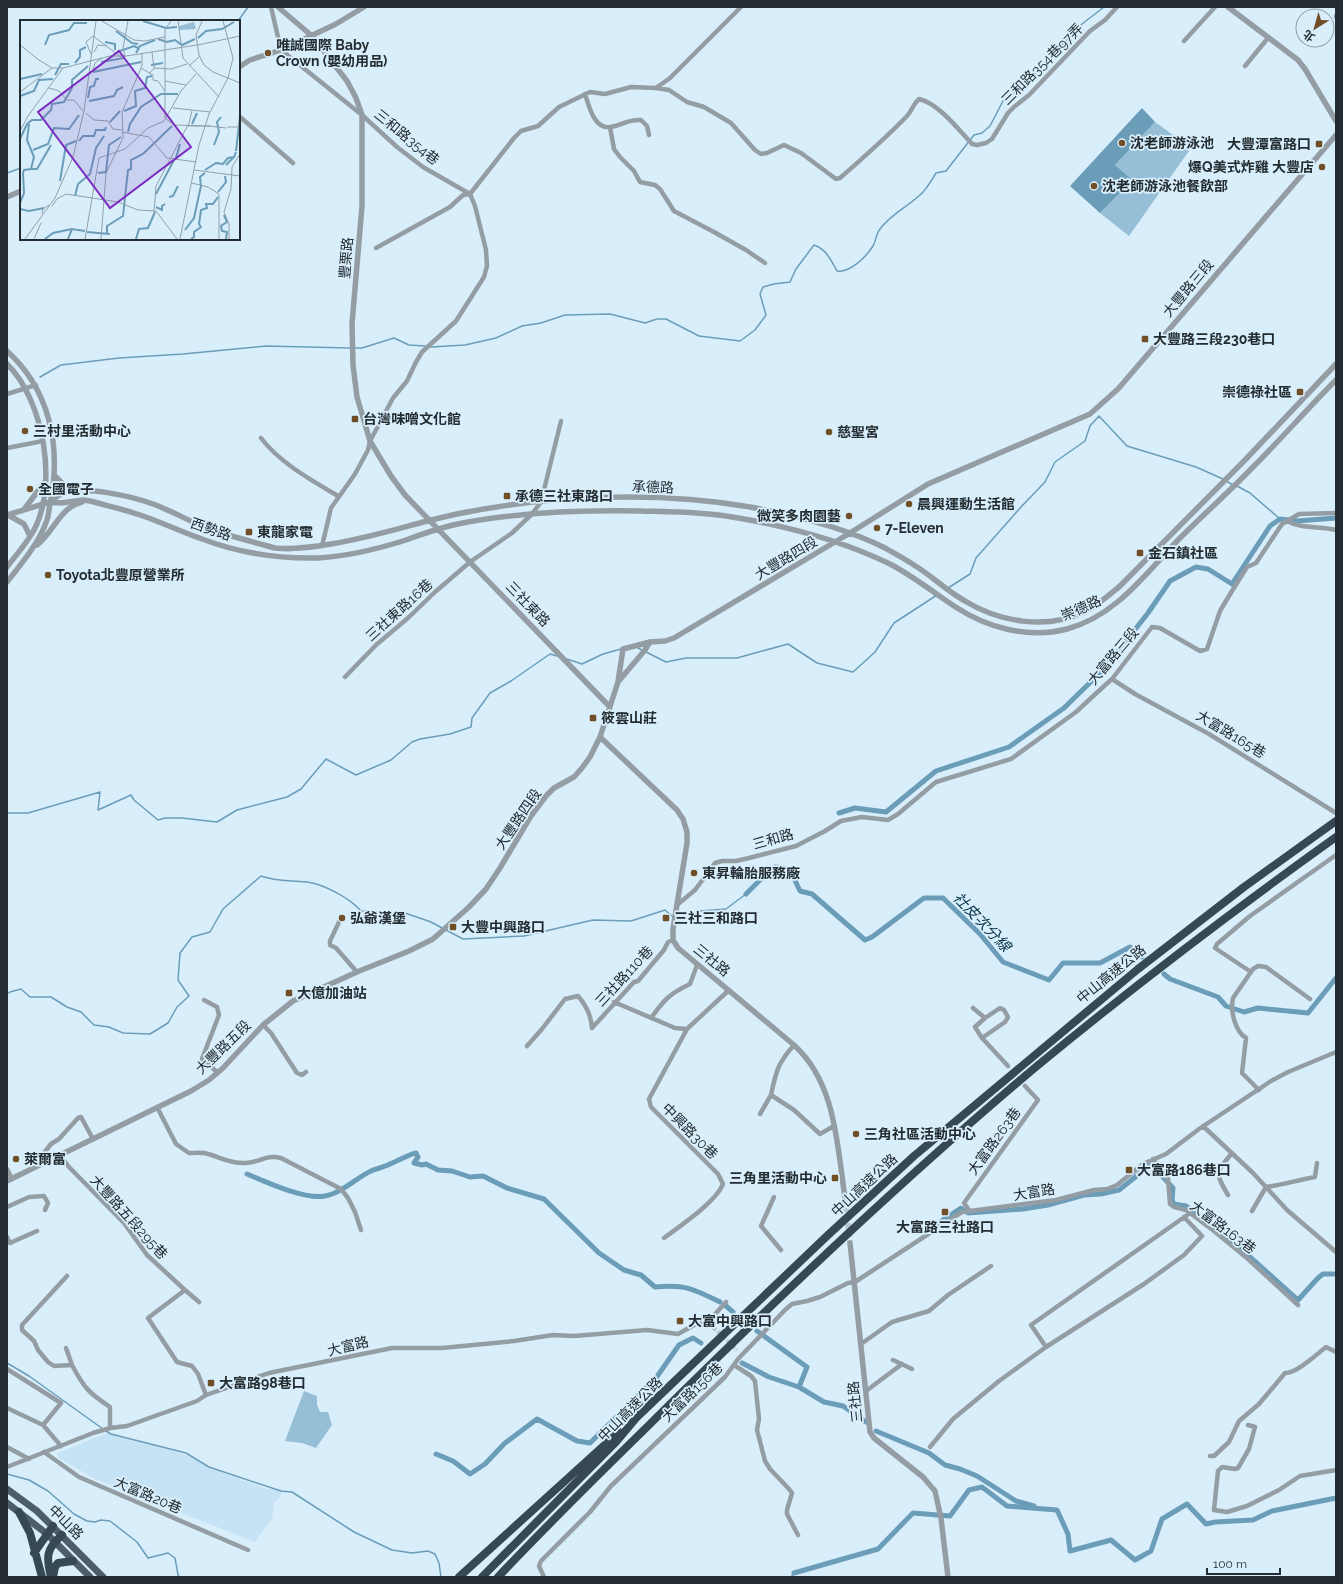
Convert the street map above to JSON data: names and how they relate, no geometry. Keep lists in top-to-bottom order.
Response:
{
  "streets": {
    "highway": ["中山高速公路"],
    "main road": ["中山路"],
    "street": [
      "三和路354巷97弄",
      "三和路354巷",
      "豐栗路",
      "大豐路三段",
      "承德路",
      "西勢路",
      "大豐路四段",
      "三社東路",
      "崇德路",
      "三社東路16巷",
      "大富路三段",
      "大富路165巷",
      "三和路",
      "三社路",
      "三社路110巷",
      "大豐路五段",
      "中興路30巷",
      "大富路263巷",
      "大富路",
      "大豐路五段295巷",
      "大富路163巷",
      "大富路156巷",
      "大富路20巷"
    ]
  },
  "crossings": [
    ["三和路354巷97弄", "三和路354巷"],
    ["三和路354巷", "豐栗路"],
    ["豐栗路", "承德路"],
    ["豐栗路", "西勢路"],
    ["豐栗路", "三社東路"],
    ["大豐路三段", "大豐路四段"],
    ["承德路", "西勢路"],
    ["承德路", "大豐路四段"],
    ["承德路", "三社東路"],
    ["承德路", "崇德路"],
    ["承德路", "三社東路16巷"],
    ["西勢路", "三社東路"],
    ["大豐路四段", "三社東路"],
    ["大豐路四段", "崇德路"],
    ["大豐路四段", "大豐路五段"],
    ["三社東路", "三社東路16巷"],
    ["大富路三段", "大富路165巷"],
    ["大富路三段", "三和路"],
    ["三社路", "三社路110巷"],
    ["三社路", "中興路30巷"],
    ["三社路", "大富路"],
    ["大豐路五段", "大豐路五段295巷"],
    ["大富路263巷", "大富路"],
    ["大富路", "大富路163巷"],
    ["大富路", "大富路156巷"],
    ["大富路", "大富路20巷"]
  ],
  "water": ["社皮次分線"],
  "places": {
    "other": [
      "唯誠國際 Baby Crown (嬰幼用品)",
      "沈老師游泳池",
      "爆Q美式炸雞 大豐店",
      "沈老師游泳池餐飲部",
      "三村里活動中心",
      "慈聖宮",
      "全國電子",
      "晨興運動生活館",
      "微笑多肉園藝",
      "7-Eleven",
      "Toyota北豐原營業所",
      "東昇輪胎服務廠",
      "弘爺漢堡",
      "三角社區活動中心",
      "萊爾富"
    ],
    "transit": [
      "大豐潭富路口",
      "大豐路三段230巷口",
      "崇德祿社區",
      "台灣味噌文化館",
      "承德三社東路口",
      "東龍家電",
      "金石鎮社區",
      "筱雲山莊",
      "三社三和路口",
      "大豐中興路口",
      "大億加油站",
      "大富路186巷口",
      "三角里活動中心",
      "大富路三社路口",
      "大富中興路口",
      "大富路98巷口"
    ]
  },
  "scale_bar": "100 m",
  "north": "bottom left"
}
